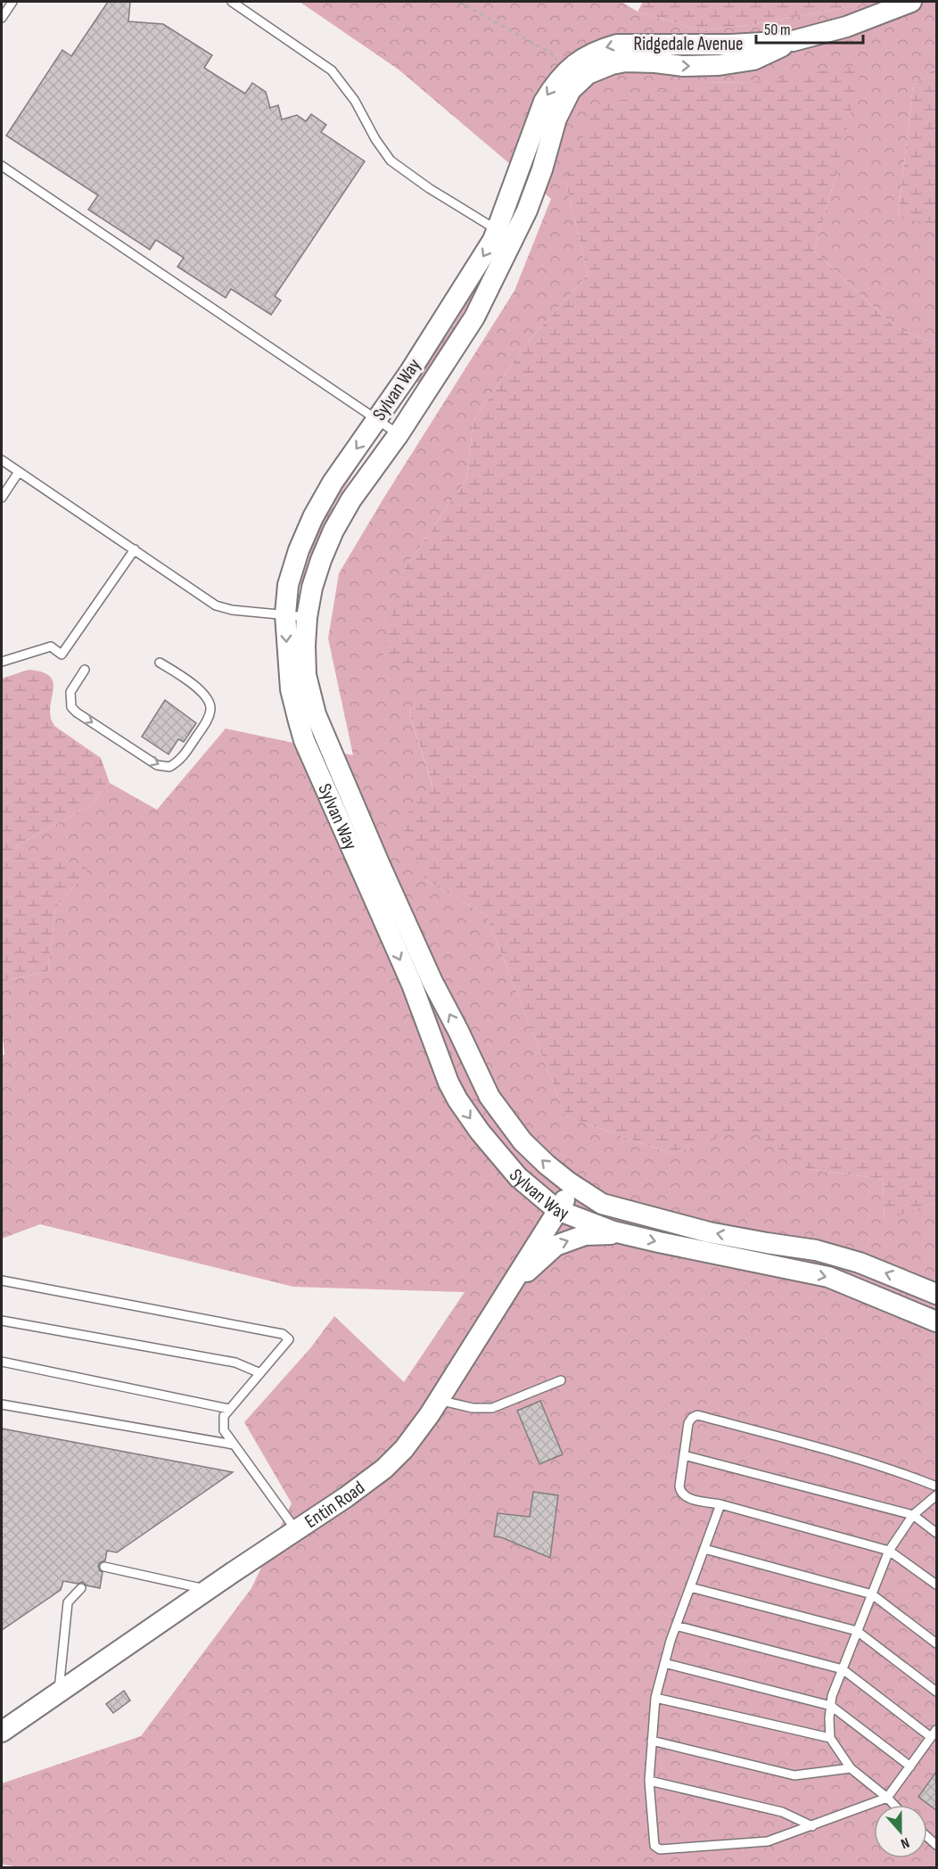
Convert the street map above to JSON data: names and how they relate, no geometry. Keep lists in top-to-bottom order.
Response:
{
  "streets": {
    "street": ["Ridgedale Avenue", "Sylvan Way", "Entin Road"]
  },
  "crossings": [
    ["Ridgedale Avenue", "Sylvan Way"],
    ["Sylvan Way", "Entin Road"]
  ],
  "scale_bar": "50 m",
  "north": "bottom"
}
